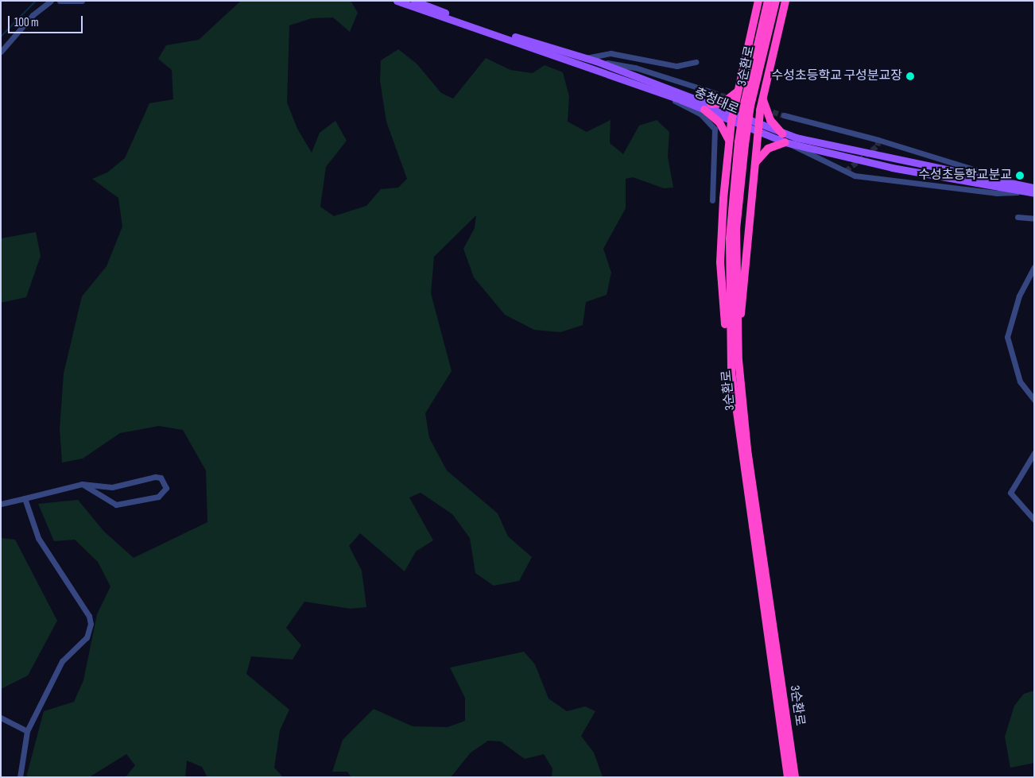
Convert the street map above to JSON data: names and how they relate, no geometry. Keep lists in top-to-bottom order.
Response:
{
  "streets": {
    "highway": ["3순환로"],
    "main road": ["충청대로"]
  },
  "places": ["수성초등학교 구성분교장", "수성초등학교분교"],
  "scale_bar": "100 m"
}
